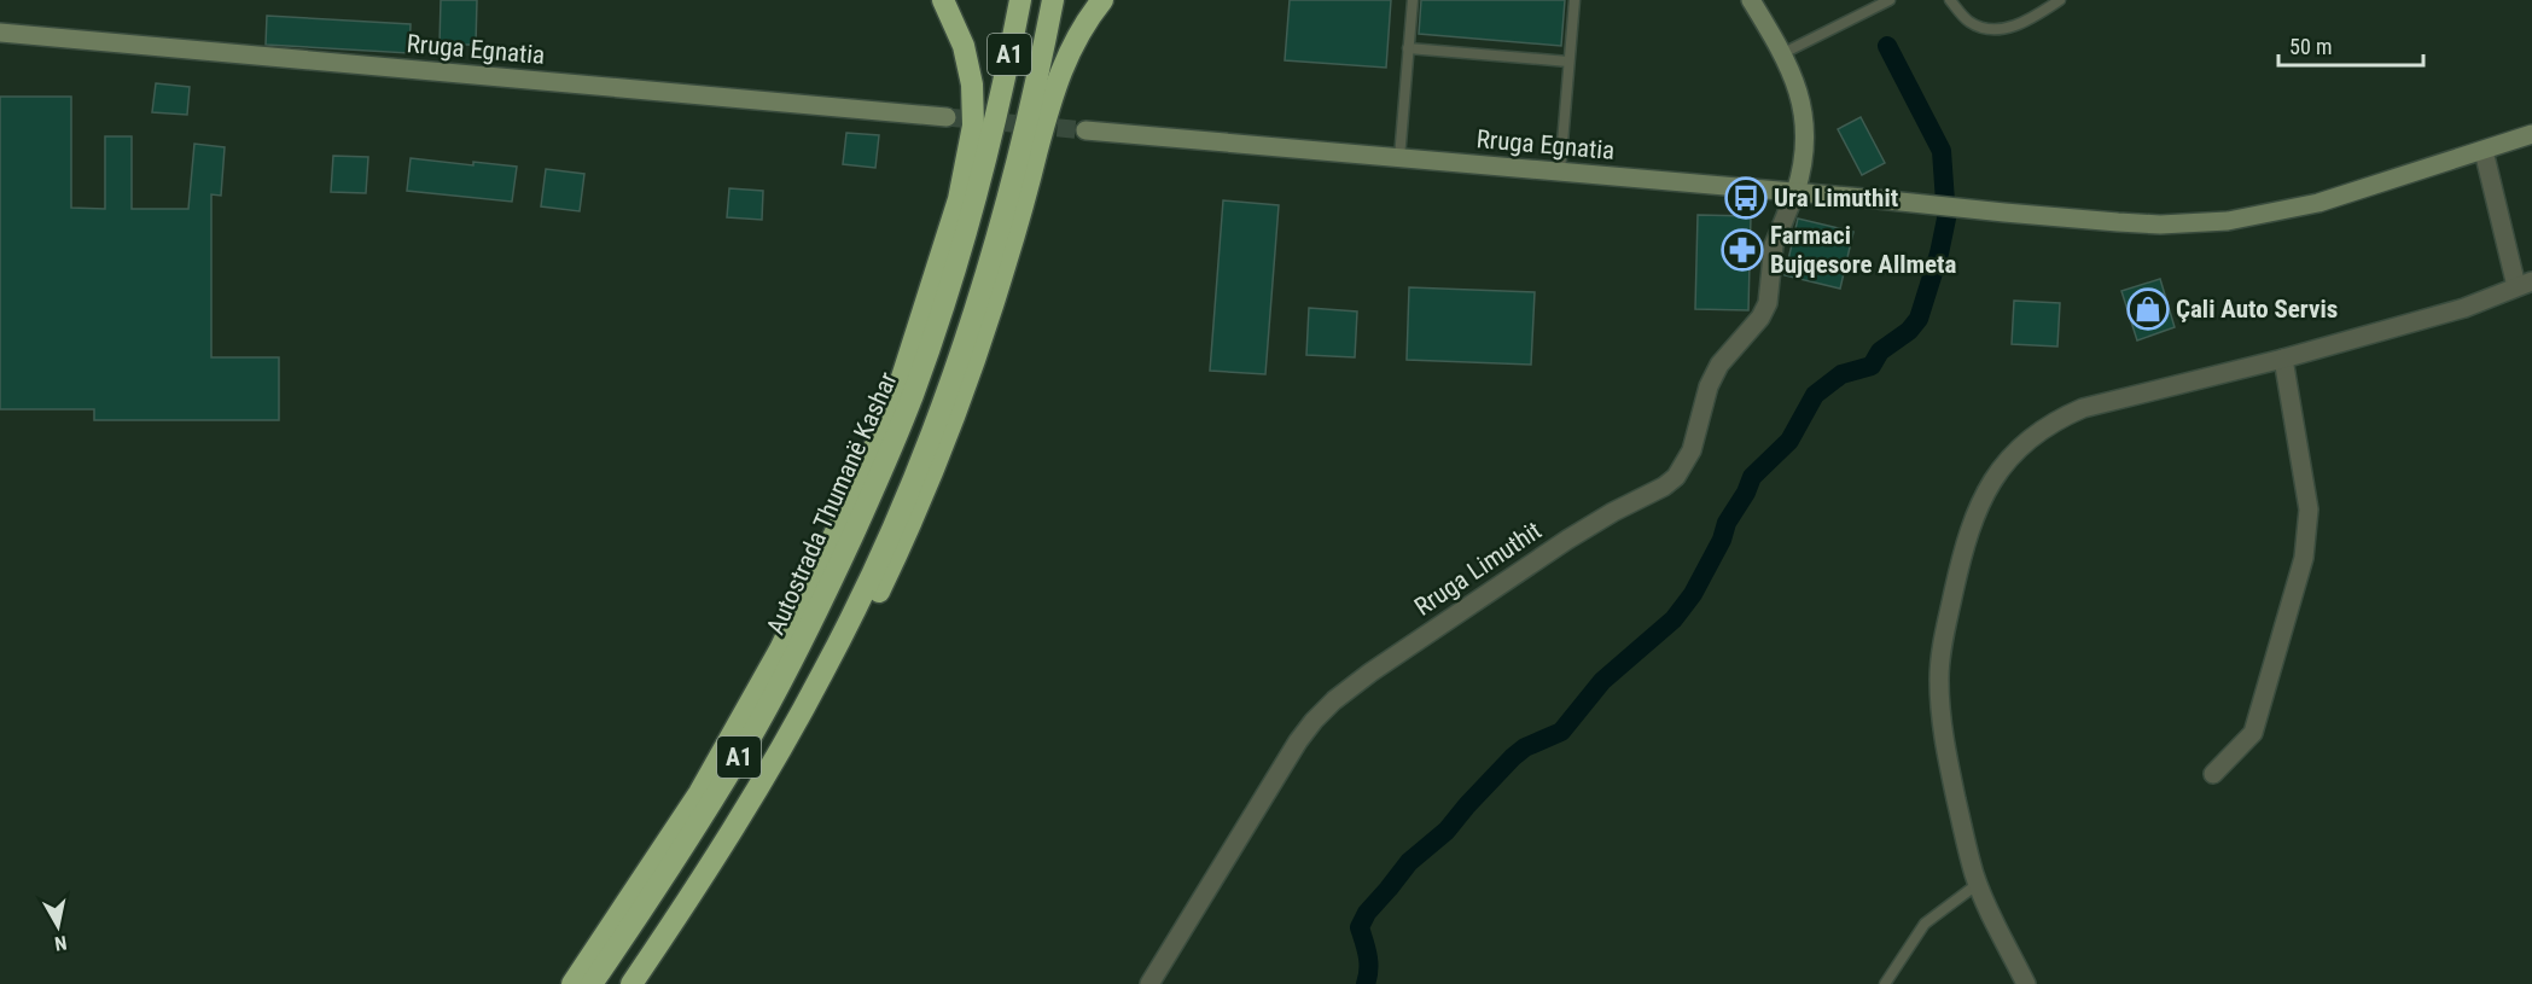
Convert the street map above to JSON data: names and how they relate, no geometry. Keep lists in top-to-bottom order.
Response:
{
  "streets": {
    "highway": ["A1", "Autostrada Thumanë Kashar"],
    "main road": ["Rruga Egnatia"],
    "street": ["Rruga Limuthit"]
  },
  "crossings": [
    ["Rruga Egnatia", "Rruga Limuthit"]
  ],
  "places": {
    "bus stop": ["Ura Limuthit"],
    "pharmacy": ["Farmaci Bujqesore Allmeta"],
    "shop": ["Çali Auto Servis"]
  },
  "scale_bar": "50 m",
  "north": "bottom"
}
